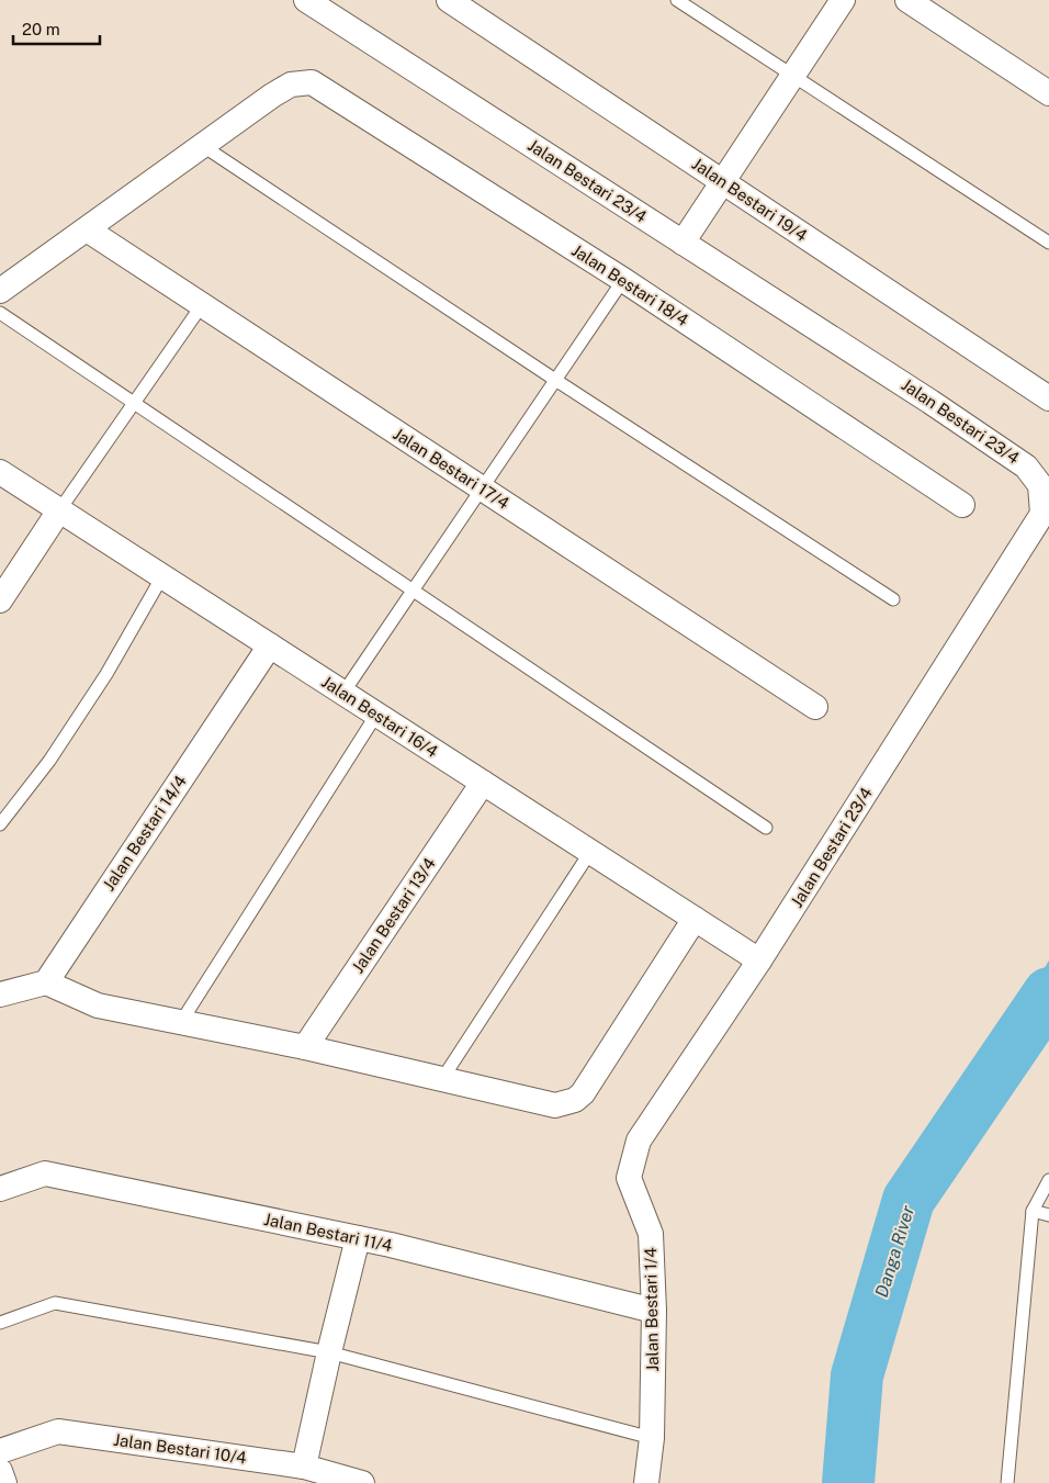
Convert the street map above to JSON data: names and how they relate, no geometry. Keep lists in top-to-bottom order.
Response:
{
  "streets": {
    "street": [
      "Jalan Bestari 23/4",
      "Jalan Bestari 19/4",
      "Jalan Bestari 18/4",
      "Jalan Bestari 17/4",
      "Jalan Bestari 16/4",
      "Jalan Bestari 14/4",
      "Jalan Bestari 13/4",
      "Jalan Bestari 11/4",
      "Jalan Bestari 1/4",
      "Jalan Bestari 10/4"
    ]
  },
  "crossings": [
    ["Jalan Bestari 23/4", "Jalan Bestari 16/4"],
    ["Jalan Bestari 23/4", "Jalan Bestari 1/4"],
    ["Jalan Bestari 16/4", "Jalan Bestari 14/4"],
    ["Jalan Bestari 16/4", "Jalan Bestari 13/4"],
    ["Jalan Bestari 11/4", "Jalan Bestari 1/4"]
  ],
  "water": ["Danga River"],
  "scale_bar": "20 m"
}
